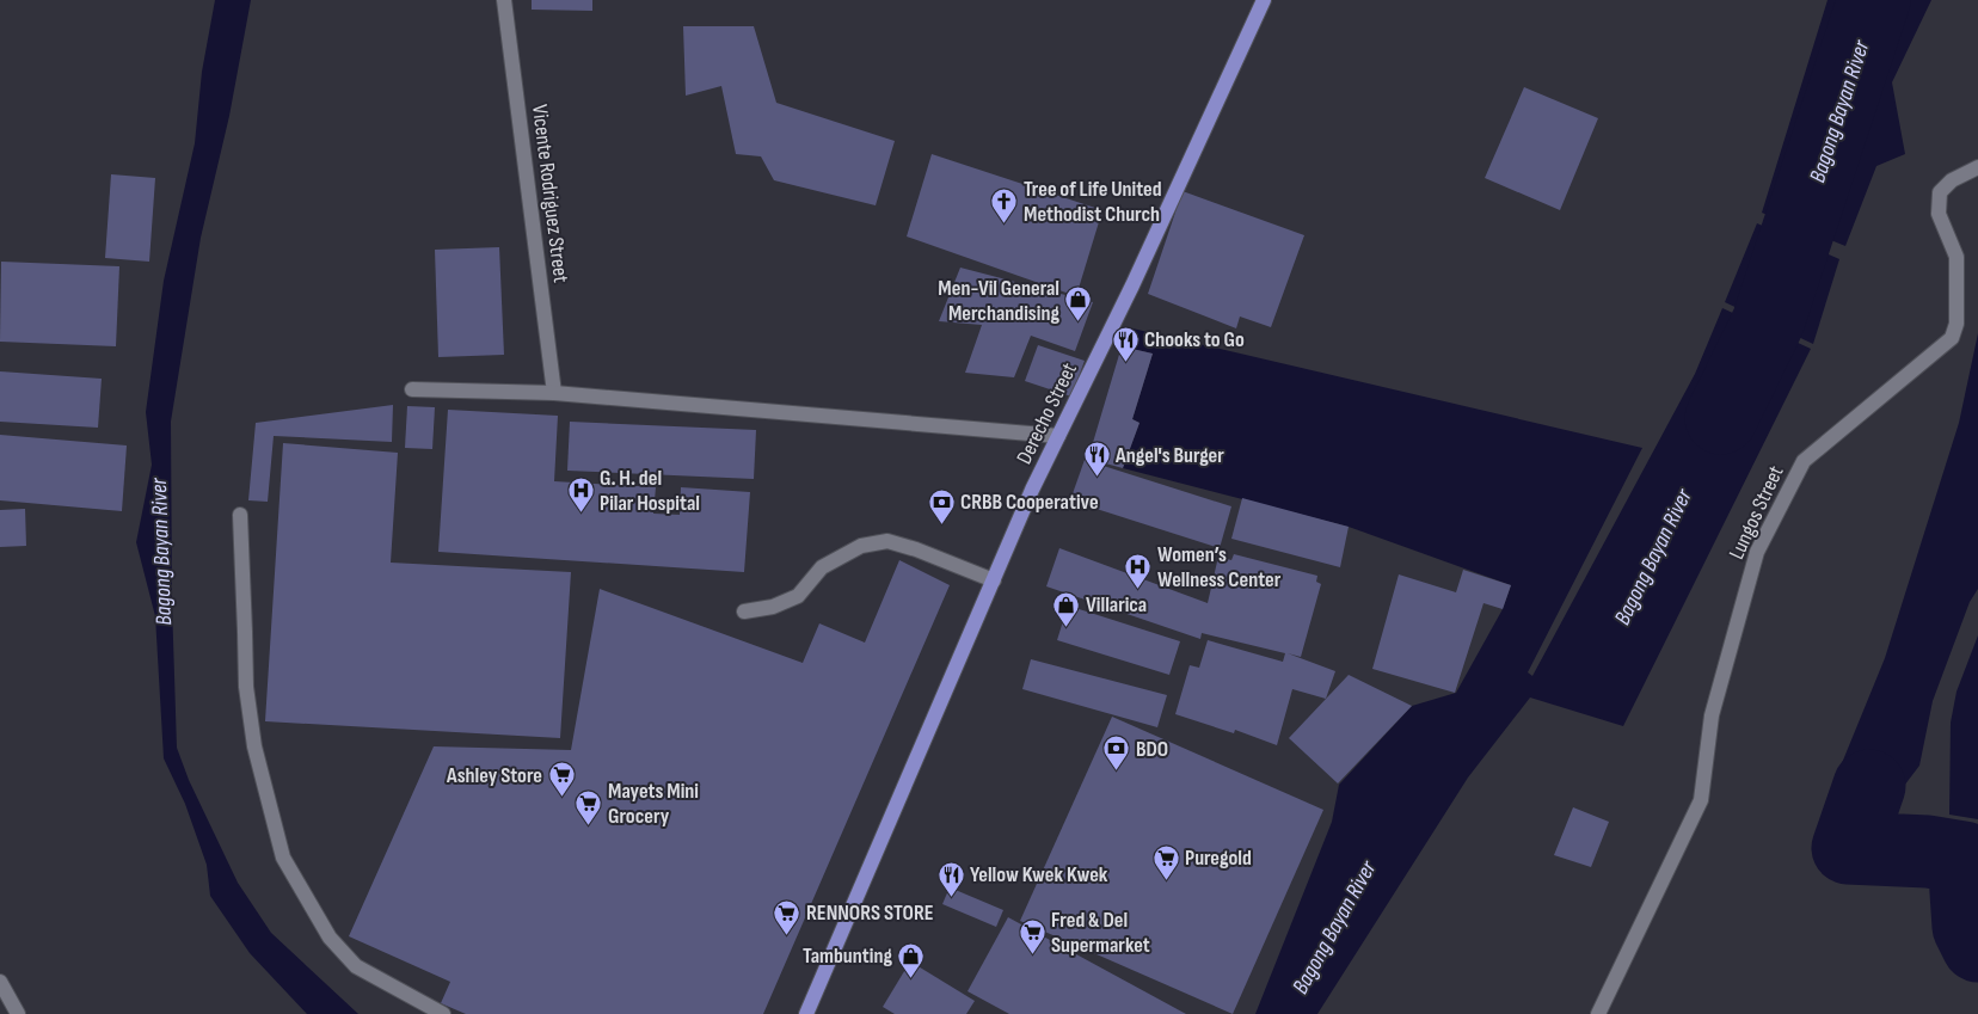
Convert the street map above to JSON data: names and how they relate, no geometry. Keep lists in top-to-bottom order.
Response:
{
  "streets": {
    "main road": ["Derecho Street"],
    "street": ["Vicente Rodriguez Street", "Lungos Street"]
  },
  "water": ["Bagong Bayan River"],
  "places": {
    "church": ["Tree of Life United Methodist Church"],
    "shop": ["Men-Vil General Merchandising", "Villarica", "Tambunting"],
    "restaurant": ["Chooks to Go", "Angel's Burger", "Yellow Kwek Kwek"],
    "hospital": ["G. H. del Pilar Hospital", "Women’s Wellness Center"],
    "bank": ["CRBB Cooperative", "BDO"],
    "supermarket": [
      "Ashley Store",
      "Mayets Mini Grocery",
      "Puregold",
      "RENNORS STORE",
      "Fred & Del Supermarket"
    ]
  }
}
